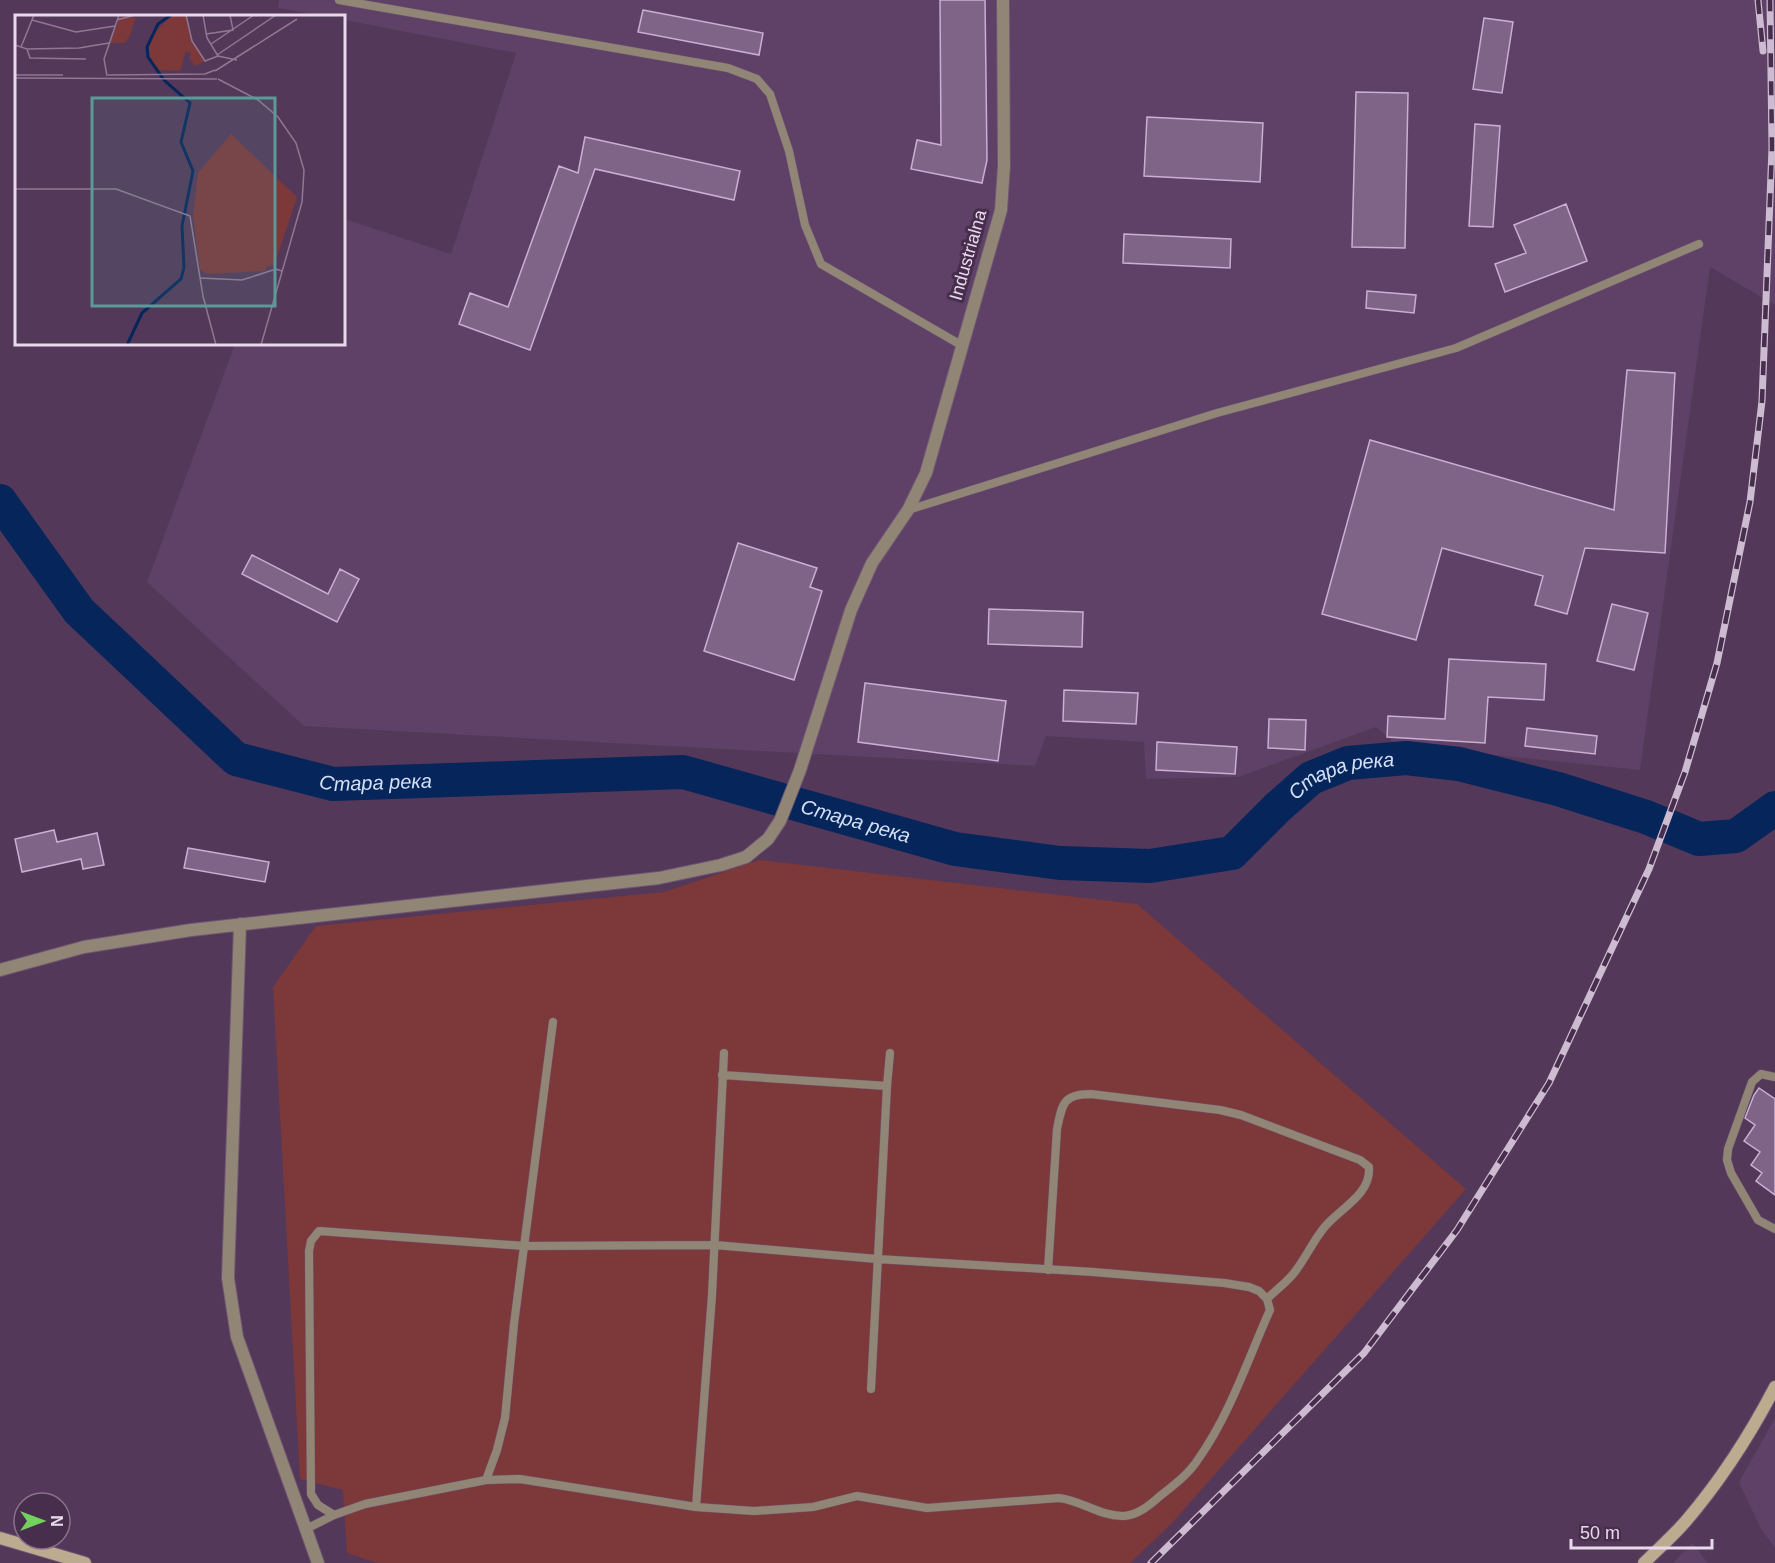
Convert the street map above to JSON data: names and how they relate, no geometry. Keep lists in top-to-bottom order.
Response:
{
  "streets": {
    "street": ["Industrialna"]
  },
  "water": ["Стара река"],
  "scale_bar": "50 m",
  "north": "right"
}
